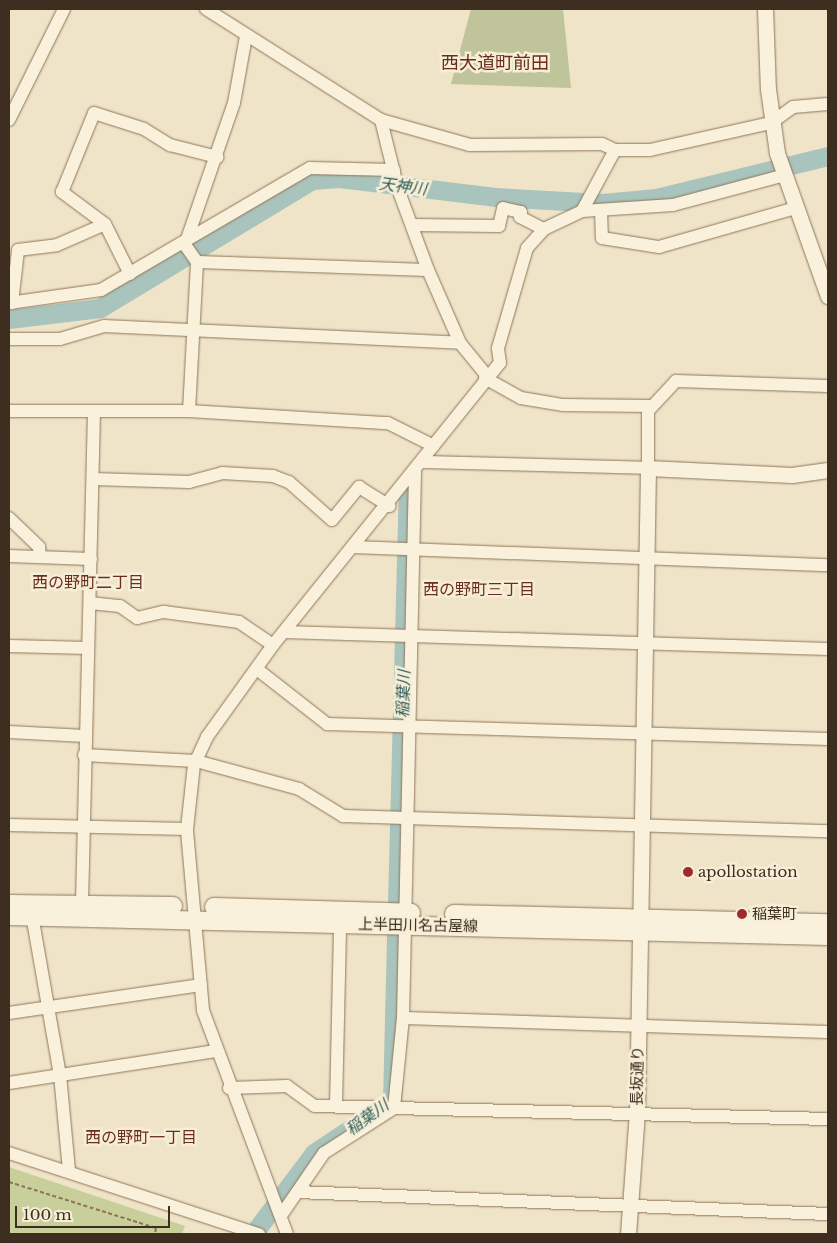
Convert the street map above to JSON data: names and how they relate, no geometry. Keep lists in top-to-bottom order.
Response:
{
  "streets": {
    "main road": ["上半田川名古屋線"],
    "street": ["長坂通り"]
  },
  "crossings": [
    ["上半田川名古屋線", "長坂通り"]
  ],
  "districts": [
    "西大道町前田",
    "西の野町二丁目",
    "西の野町三丁目",
    "西の野町一丁目"
  ],
  "water": ["天神川", "稲葉川"],
  "places": ["apollostation", "稲葉町"],
  "scale_bar": "100 m"
}
